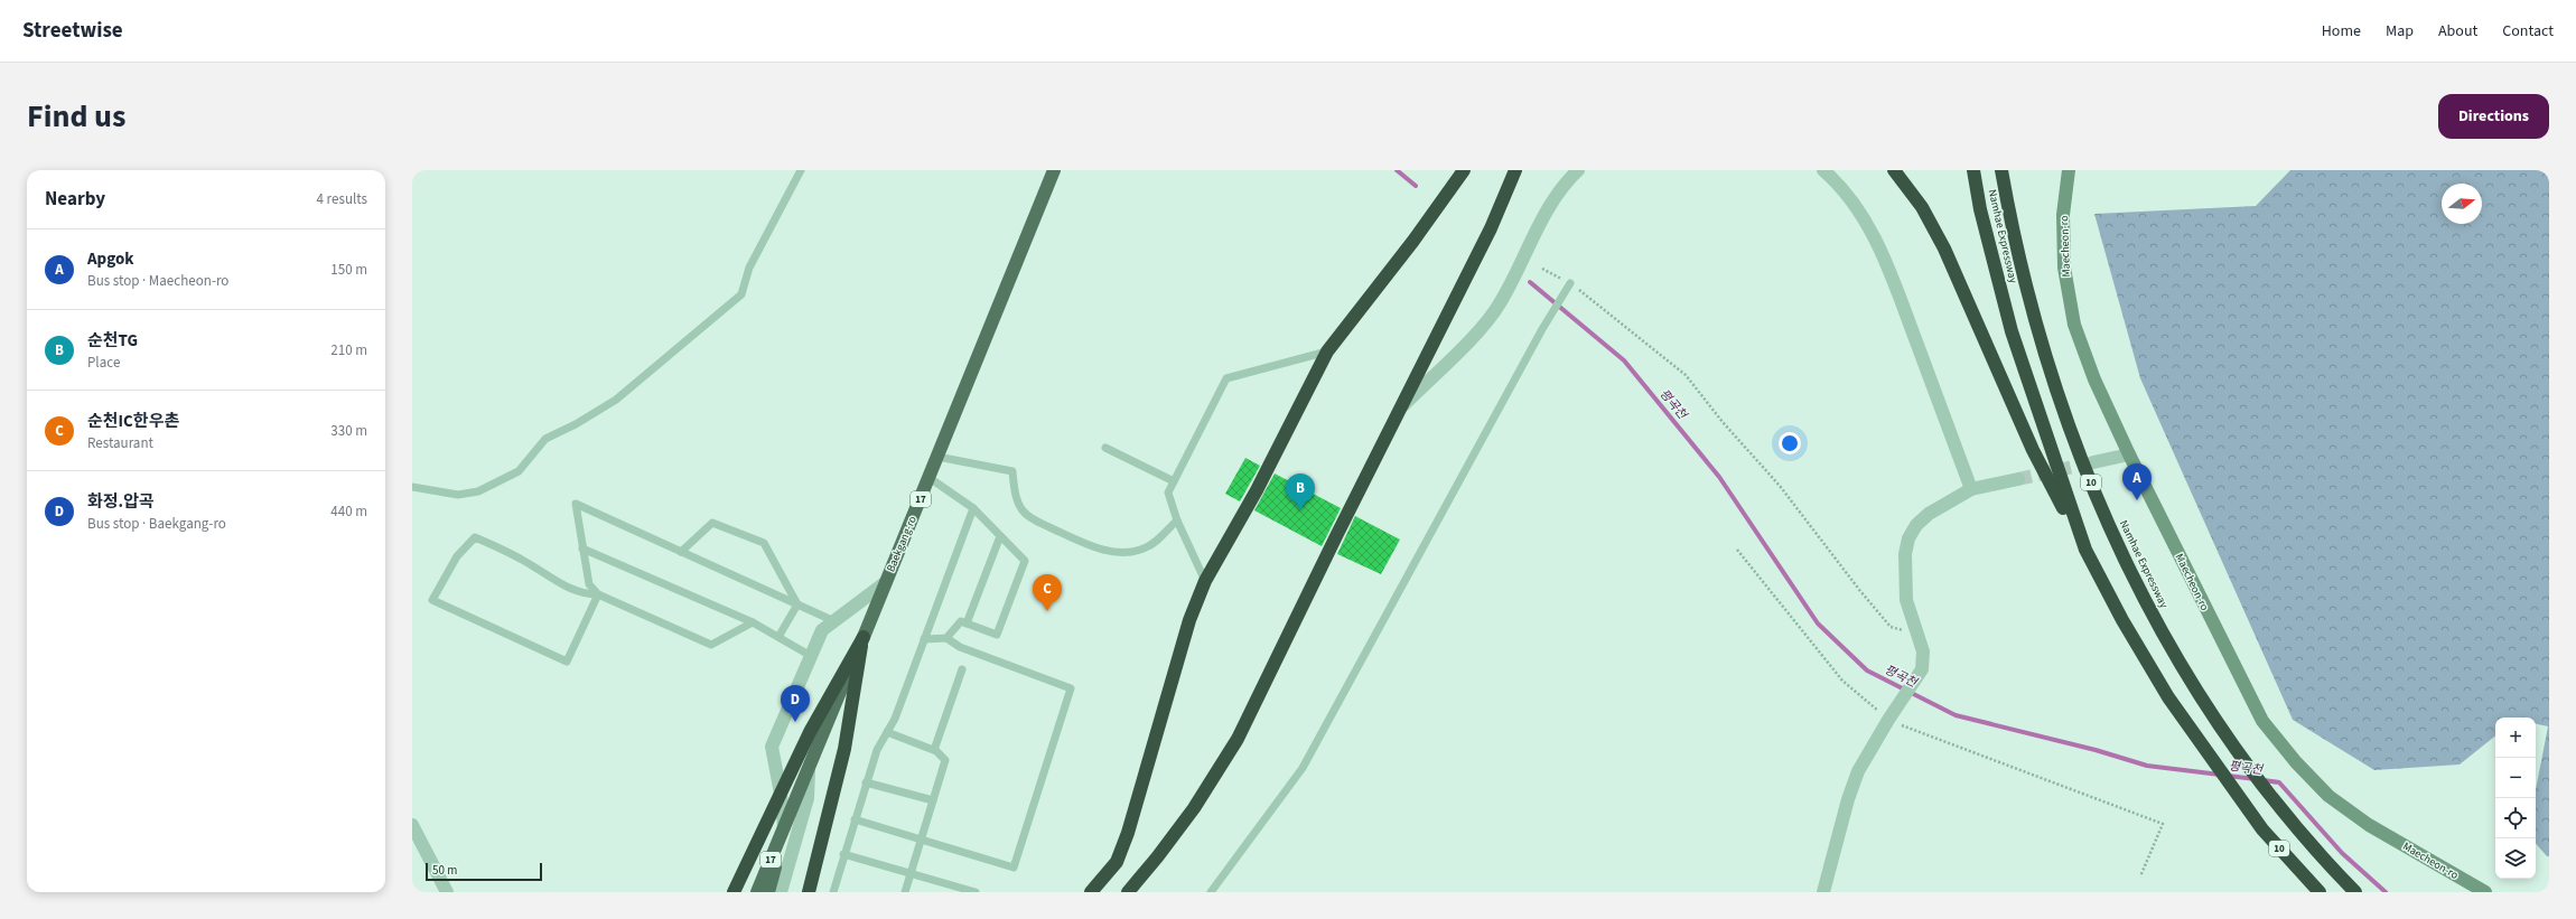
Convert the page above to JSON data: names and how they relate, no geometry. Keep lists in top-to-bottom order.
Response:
{
  "streets": {
    "highway": ["Namhae Expressway", "10"],
    "main road": ["Maecheon-ro", "17", "Baekgang-ro"]
  },
  "water": ["평곡천"],
  "scale_bar": "50 m",
  "north": "right",
  "page": {
    "header": "Streetwise",
    "nav": [
      "Home",
      "Map",
      "About",
      "Contact"
    ],
    "title": "Find us",
    "buttons": "Directions",
    "heading": ["Nearby", "4 results"],
    "list": [
      {
        "mark": "A",
        "name": "Apgok",
        "note": "Bus stop · Maecheon-ro",
        "value": "150 m"
      },
      {
        "mark": "B",
        "name": "순천TG",
        "note": "Place",
        "value": "210 m"
      },
      {
        "mark": "C",
        "name": "순천IC한우촌",
        "note": "Restaurant",
        "value": "330 m"
      },
      {
        "mark": "D",
        "name": "화정.압곡",
        "note": "Bus stop · Baekgang-ro",
        "value": "440 m"
      }
    ],
    "pins": [
      "A",
      "B",
      "C",
      "D"
    ],
    "map_buttons": ["+", "−"],
    "scale": "50 m"
  }
}
